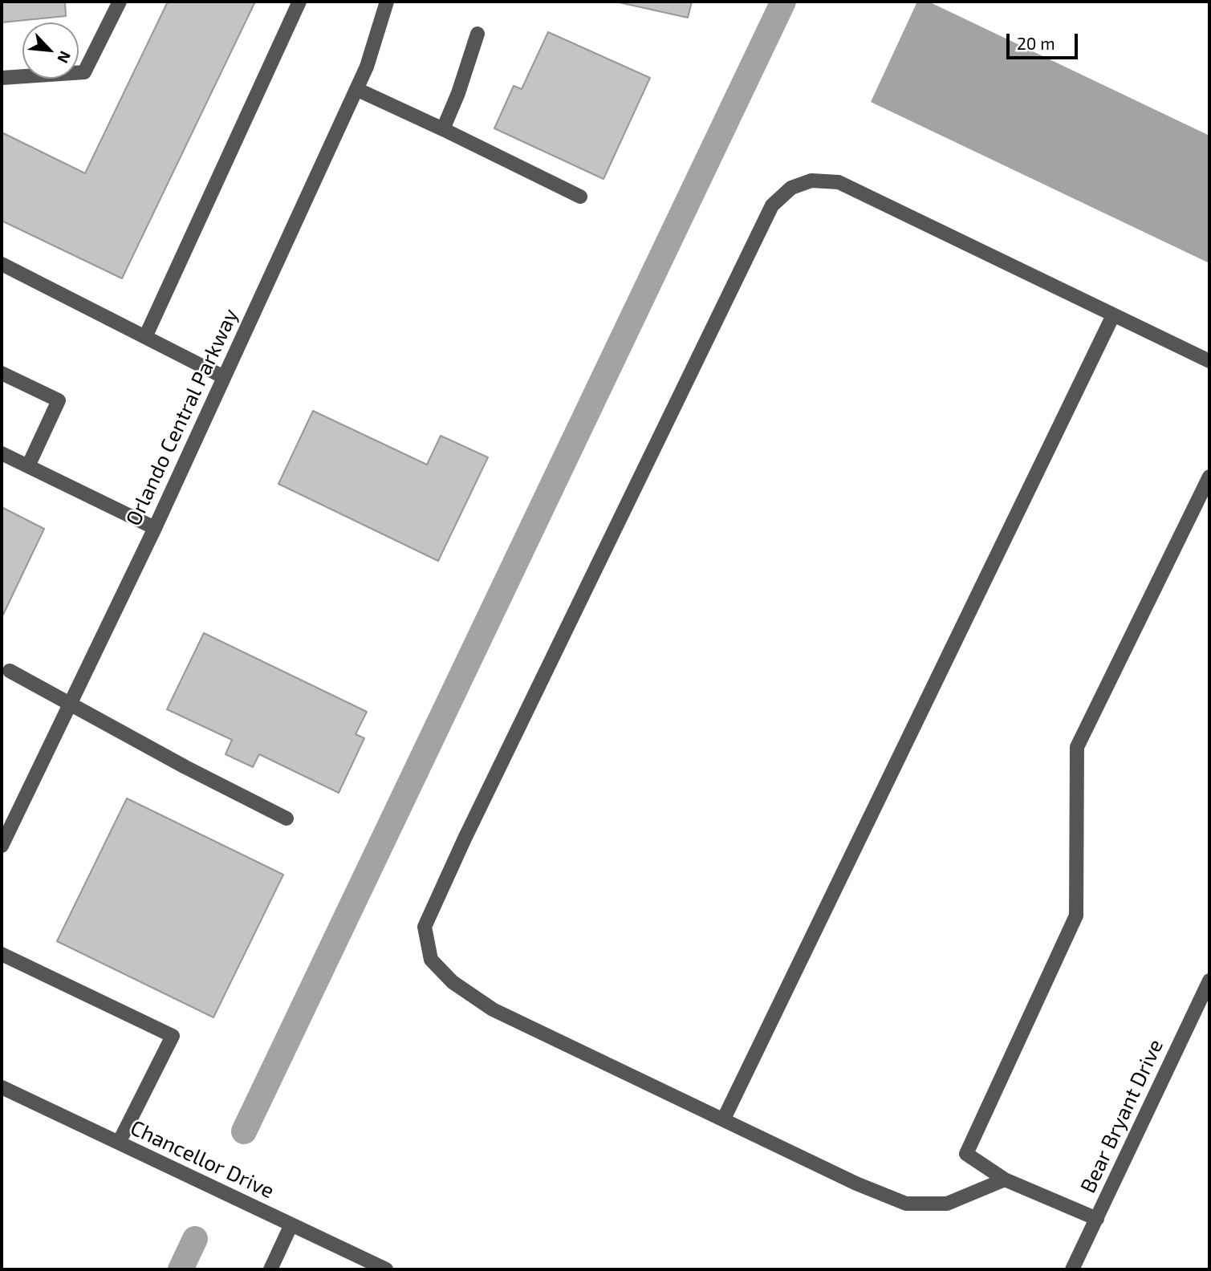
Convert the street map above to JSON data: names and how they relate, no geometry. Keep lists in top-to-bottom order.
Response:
{
  "streets": {
    "street": ["Orlando Central Parkway", "Bear Bryant Drive", "Chancellor Drive"]
  },
  "scale_bar": "20 m",
  "north": "bottom right"
}
